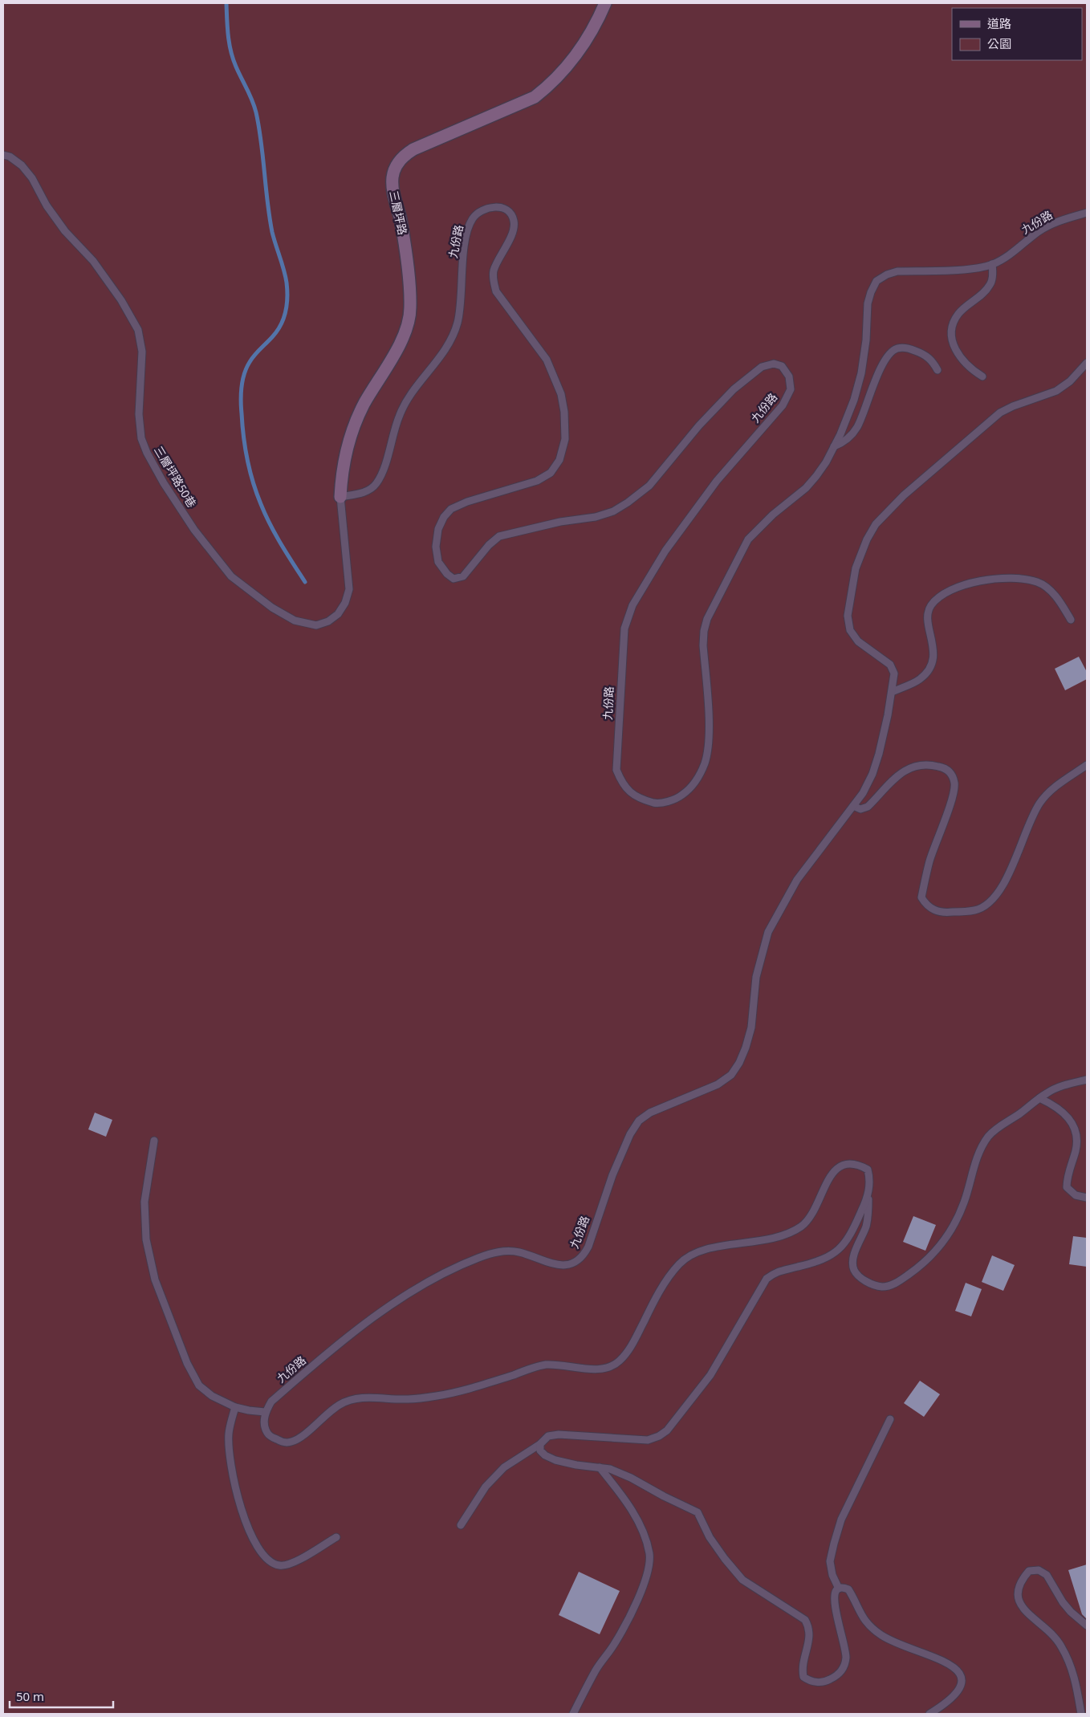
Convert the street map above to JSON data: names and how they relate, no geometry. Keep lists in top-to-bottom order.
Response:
{
  "streets": {
    "street": ["三層坪路"],
    "lane": ["九份路", "三層坪路50巷"]
  },
  "crossings": [
    ["三層坪路", "九份路"],
    ["三層坪路", "三層坪路50巷"],
    ["九份路", "三層坪路50巷"]
  ],
  "legend": ["道路", "公園"],
  "scale_bar": "50 m"
}
